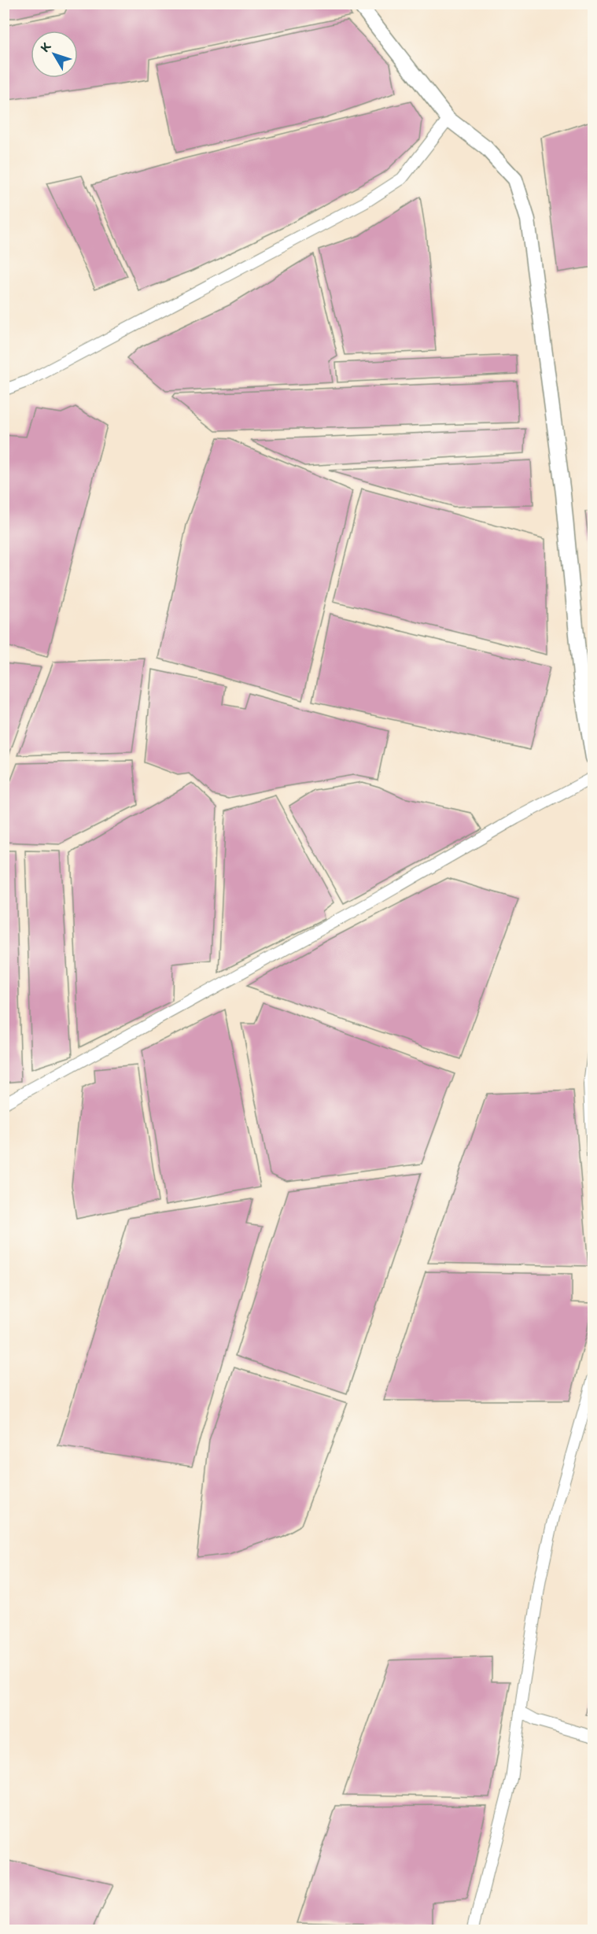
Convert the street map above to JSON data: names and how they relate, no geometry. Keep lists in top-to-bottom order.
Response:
{
  "north": "top left"
}
